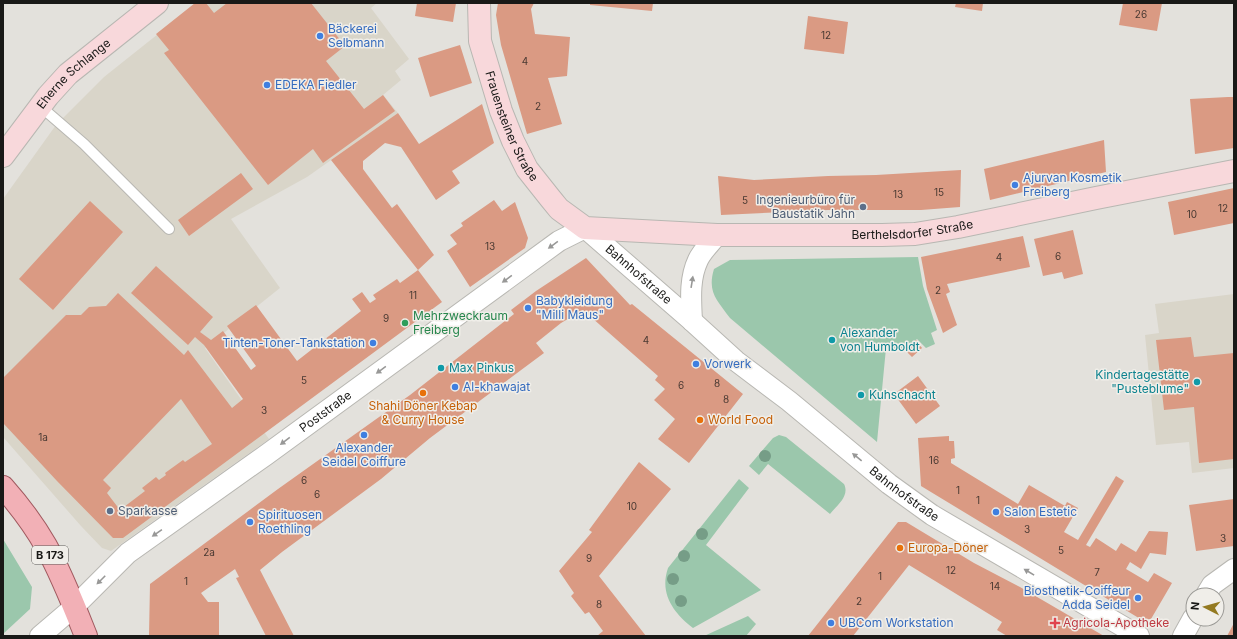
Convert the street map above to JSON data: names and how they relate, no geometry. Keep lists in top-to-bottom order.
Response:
{
  "streets": {
    "main road": ["B 173"],
    "street": [
      "Eherne Schlange",
      "Frauensteiner Straße",
      "Berthelsdorfer Straße",
      "Bahnhofstraße",
      "Poststraße"
    ]
  },
  "crossings": [
    ["Frauensteiner Straße", "Berthelsdorfer Straße"],
    ["Frauensteiner Straße", "Bahnhofstraße"],
    ["Frauensteiner Straße", "Poststraße"],
    ["Berthelsdorfer Straße", "Bahnhofstraße"],
    ["Berthelsdorfer Straße", "Poststraße"],
    ["Bahnhofstraße", "Poststraße"],
    ["Poststraße", "B 173"]
  ],
  "one_way": ["Bahnhofstraße", "Poststraße"],
  "places": {
    "other": [
      "Bäckerei Selbmann",
      "EDEKA Fiedler",
      "Ajurvan Kosmetik Freiberg",
      "Ingenieurbüro für Baustatik Jahn",
      "Babykleidung \"Milli Maus\"",
      "Mehrzweckraum Freiberg",
      "Alexander von Humboldt",
      "Tinten-Toner-Tankstation",
      "Vorwerk",
      "Max Pinkus",
      "Kindertagestätte \"Pusteblume\"",
      "Al-khawajat",
      "Shahi Döner Kebap & Curry House",
      "Kuhschacht",
      "World Food",
      "Alexander Seidel Coiffure",
      "Sparkasse",
      "Salon Estetic",
      "Spirituosen Roethling",
      "Europa-Döner",
      "Biosthetik-Coiffeur Adda Seidel",
      "UBCom Workstation"
    ],
    "health": ["Agricola-Apotheke"]
  },
  "house_numbers": [
    "26",
    "12",
    "4",
    "2",
    "15",
    "13",
    "5",
    "12",
    "10",
    "13",
    "6",
    "4",
    "2",
    "11",
    "9",
    "4",
    "5",
    "8",
    "6",
    "8",
    "3",
    "1a",
    "16",
    "6",
    "1",
    "6",
    "1",
    "10",
    "3",
    "3",
    "5",
    "2a",
    "9",
    "12",
    "7",
    "1",
    "1",
    "14",
    "2",
    "8"
  ],
  "north": "left"
}
